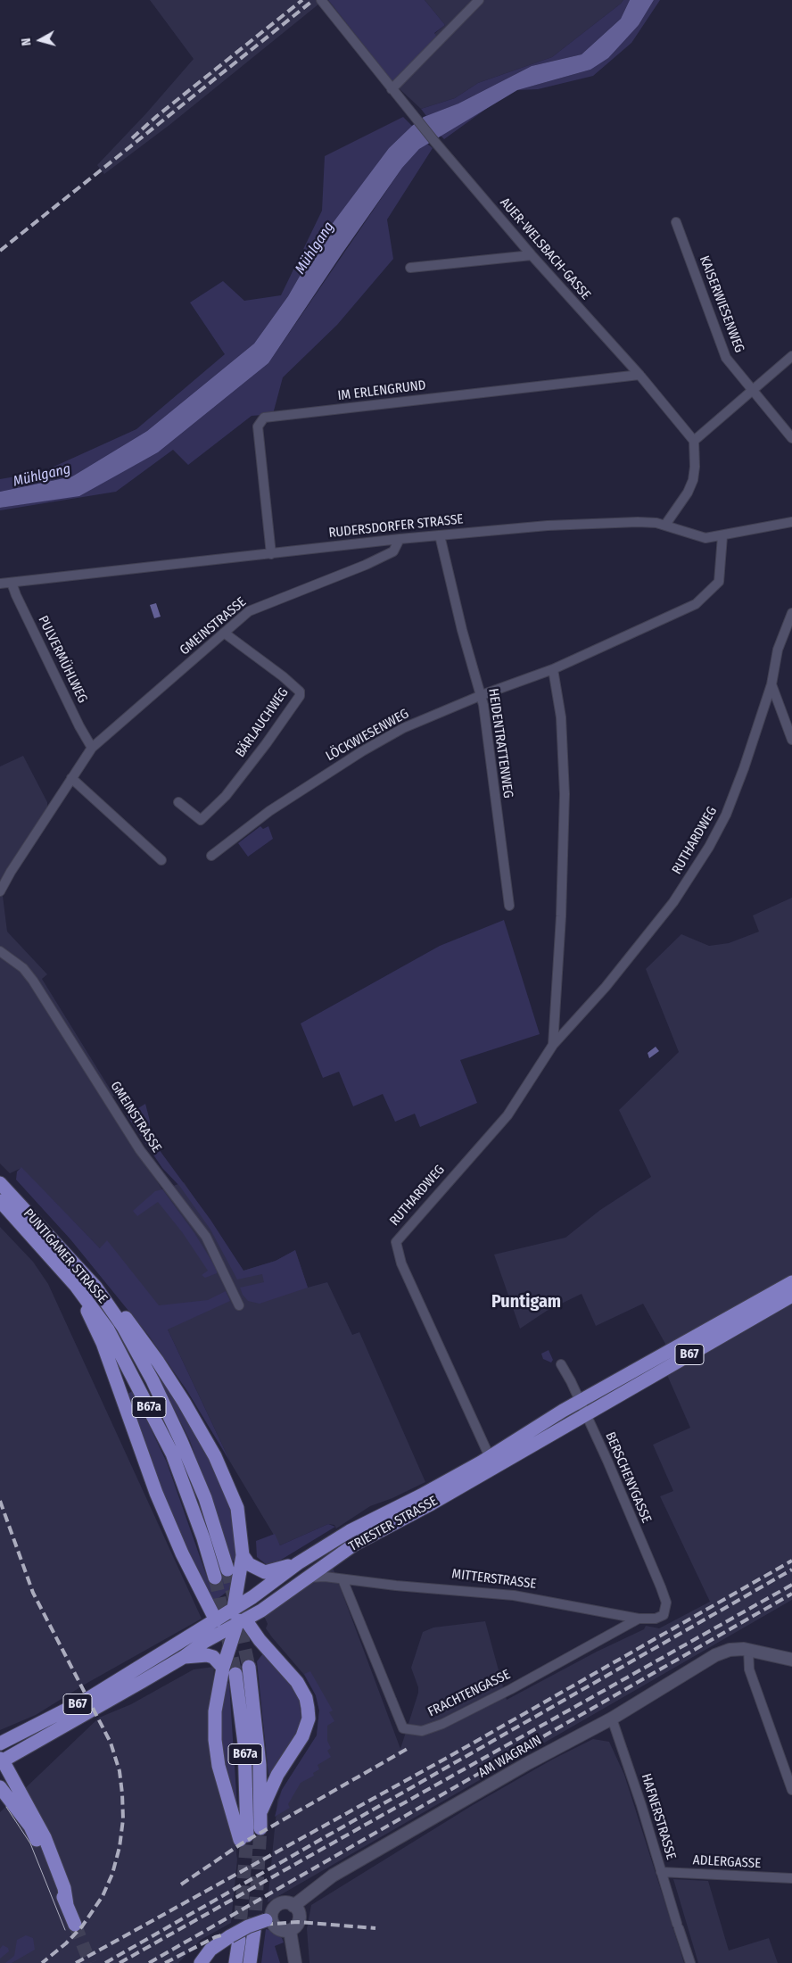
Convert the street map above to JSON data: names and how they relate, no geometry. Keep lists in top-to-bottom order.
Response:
{
  "streets": {
    "main road": [
      "PUNTIGAMER STRASSE",
      "B67",
      "B67a",
      "TRIESTER STRASSE"
    ],
    "street": [
      "AUER-WELSBACH-GASSE",
      "KAISERWIESENWEG",
      "IM ERLENGRUND",
      "RUDERSDORFER STRASSE",
      "GMEINSTRASSE",
      "PULVERMÜHLWEG",
      "BÄRLAUCHWEG",
      "LÖCKWIESENWEG",
      "HEIDENTRATTENWEG",
      "RUTHARDWEG",
      "BERSCHENYGASSE",
      "MITTERSTRASSE",
      "FRACHTENGASSE",
      "AM WAGRAIN",
      "HAFNERSTRASSE",
      "ADLERGASSE"
    ]
  },
  "crossings": [
    ["AUER-WELSBACH-GASSE", "IM ERLENGRUND"],
    ["IM ERLENGRUND", "RUDERSDORFER STRASSE"],
    ["RUDERSDORFER STRASSE", "GMEINSTRASSE"],
    ["RUDERSDORFER STRASSE", "PULVERMÜHLWEG"],
    ["RUDERSDORFER STRASSE", "LÖCKWIESENWEG"],
    ["RUDERSDORFER STRASSE", "HEIDENTRATTENWEG"],
    ["GMEINSTRASSE", "PULVERMÜHLWEG"],
    ["GMEINSTRASSE", "BÄRLAUCHWEG"],
    ["LÖCKWIESENWEG", "HEIDENTRATTENWEG"],
    ["LÖCKWIESENWEG", "RUTHARDWEG"],
    ["RUTHARDWEG", "TRIESTER STRASSE"],
    ["BERSCHENYGASSE", "TRIESTER STRASSE"],
    ["BERSCHENYGASSE", "MITTERSTRASSE"],
    ["TRIESTER STRASSE", "MITTERSTRASSE"],
    ["MITTERSTRASSE", "FRACHTENGASSE"],
    ["AM WAGRAIN", "HAFNERSTRASSE"],
    ["HAFNERSTRASSE", "ADLERGASSE"]
  ],
  "districts": ["Puntigam"],
  "water": ["Mühlgang"],
  "north": "left"
}
